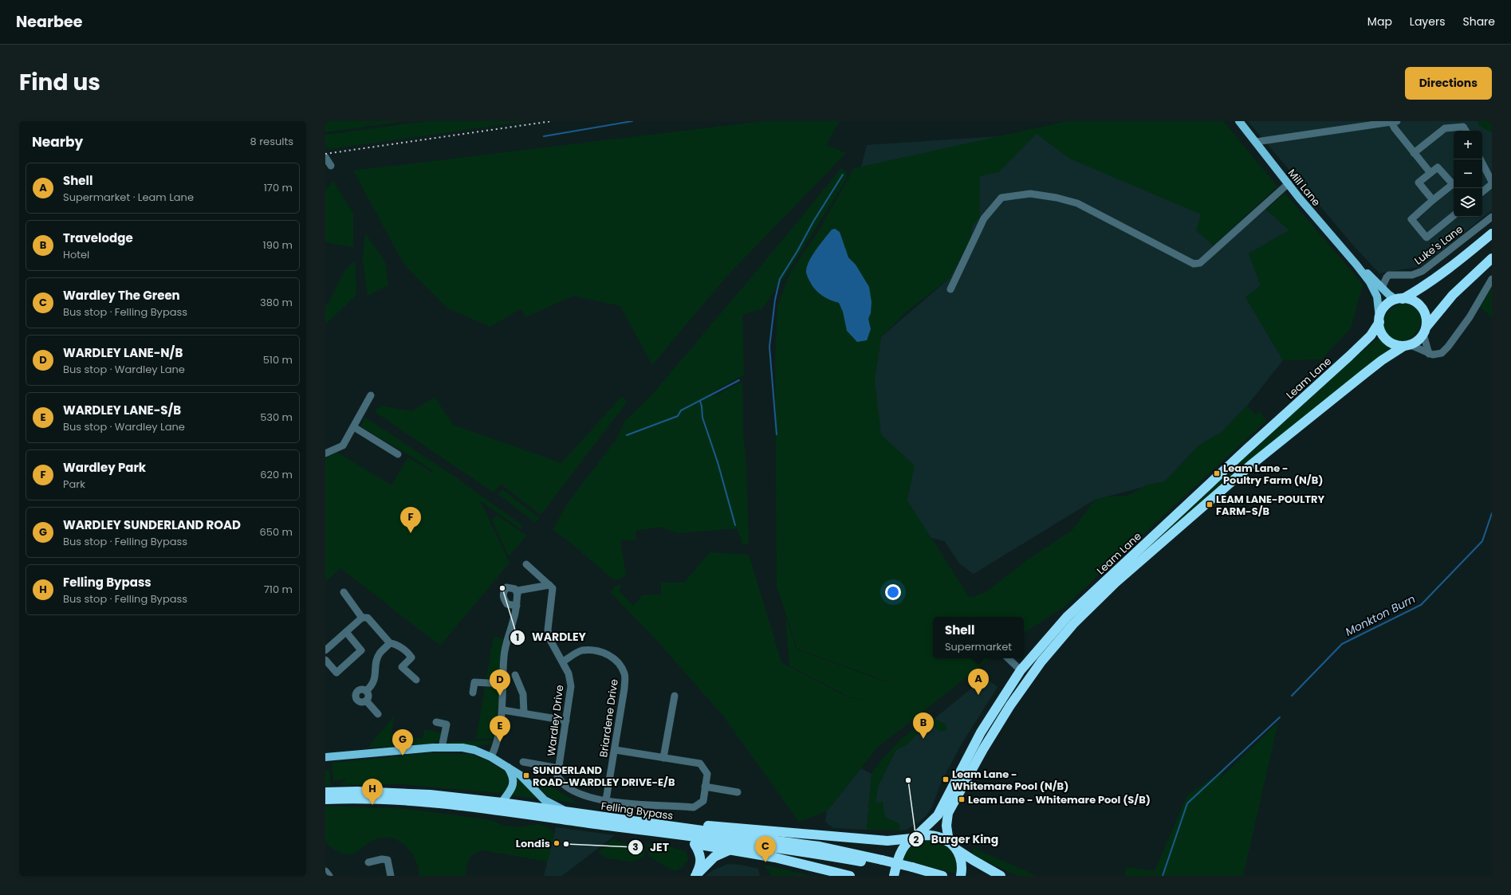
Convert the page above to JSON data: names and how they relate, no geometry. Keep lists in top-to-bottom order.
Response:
{
  "streets": {
    "highway": ["Leam Lane", "Felling Bypass"],
    "main road": ["Mill Lane"],
    "street": ["Luke's Lane", "Briardene Drive", "Wardley Drive"]
  },
  "crossings": [
    ["Mill Lane", "Luke's Lane"],
    ["Mill Lane", "Leam Lane"],
    ["Briardene Drive", "Wardley Drive"]
  ],
  "water": ["Monkton Burn"],
  "places": {
    "transit": [
      "Leam Lane - Poultry Farm (N/B)",
      "LEAM LANE-POULTRY FARM-S/B",
      "SUNDERLAND ROAD-WARDLEY DRIVE-E/B",
      "Leam Lane - Whitemare Pool (N/B)",
      "Leam Lane - Whitemare Pool (S/B)"
    ],
    "other": [
      "WARDLEY",
      "Burger King",
      "Londis",
      "JET"
    ]
  },
  "page": {
    "header": "Nearbee",
    "nav": ["Map", "Layers", "Share"],
    "title": "Find us",
    "buttons": "Directions",
    "heading": ["Nearby", "8 results"],
    "map_buttons": ["+", "−"],
    "list": [
      {
        "mark": "A",
        "name": "Shell",
        "note": "Supermarket · Leam Lane",
        "value": "170 m"
      },
      {
        "mark": "B",
        "name": "Travelodge",
        "note": "Hotel",
        "value": "190 m"
      },
      {
        "mark": "C",
        "name": "Wardley The Green",
        "note": "Bus stop · Felling Bypass",
        "value": "380 m"
      },
      {
        "mark": "D",
        "name": "WARDLEY LANE-N/B",
        "note": "Bus stop · Wardley Lane",
        "value": "510 m"
      },
      {
        "mark": "E",
        "name": "WARDLEY LANE-S/B",
        "note": "Bus stop · Wardley Lane",
        "value": "530 m"
      },
      {
        "mark": "F",
        "name": "Wardley Park",
        "note": "Park",
        "value": "620 m"
      },
      {
        "mark": "G",
        "name": "WARDLEY SUNDERLAND ROAD",
        "note": "Bus stop · Felling Bypass",
        "value": "650 m"
      },
      {
        "mark": "H",
        "name": "Felling Bypass",
        "note": "Bus stop · Felling Bypass",
        "value": "710 m"
      }
    ],
    "pins": [
      "F",
      "A",
      "D",
      "B",
      "E",
      "G",
      "H",
      "C"
    ],
    "popup": ["Shell", "Supermarket"]
  }
}
